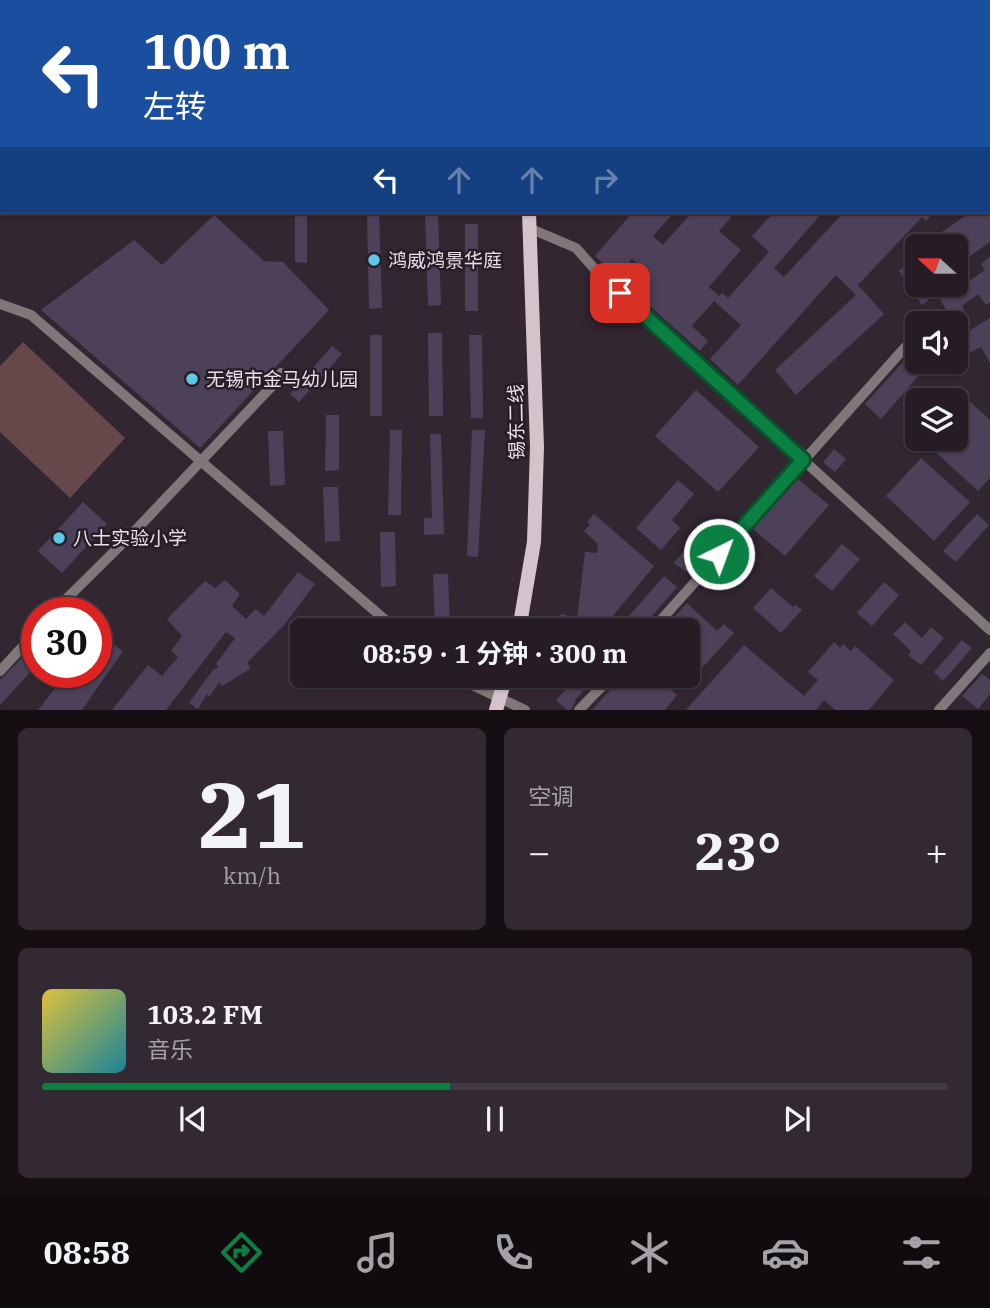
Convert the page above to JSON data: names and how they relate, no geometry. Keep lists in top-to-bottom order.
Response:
{
  "streets": {
    "main road": ["锡东二线"]
  },
  "places": ["鸿威鸿景华庭", "无锡市金马幼儿园", "八士实验小学"],
  "north": "left",
  "page": {
    "turn": ["100 m", "左转"],
    "limit": "30",
    "trip": "08:59 · 1 分钟 · 300 m",
    "tile": [
      ["21", "km/h"],
      "空调"
    ],
    "heat": ["−", "23°", "+"],
    "song": ["103.2 FM", "音乐"],
    "tabs": "08:58"
  }
}
